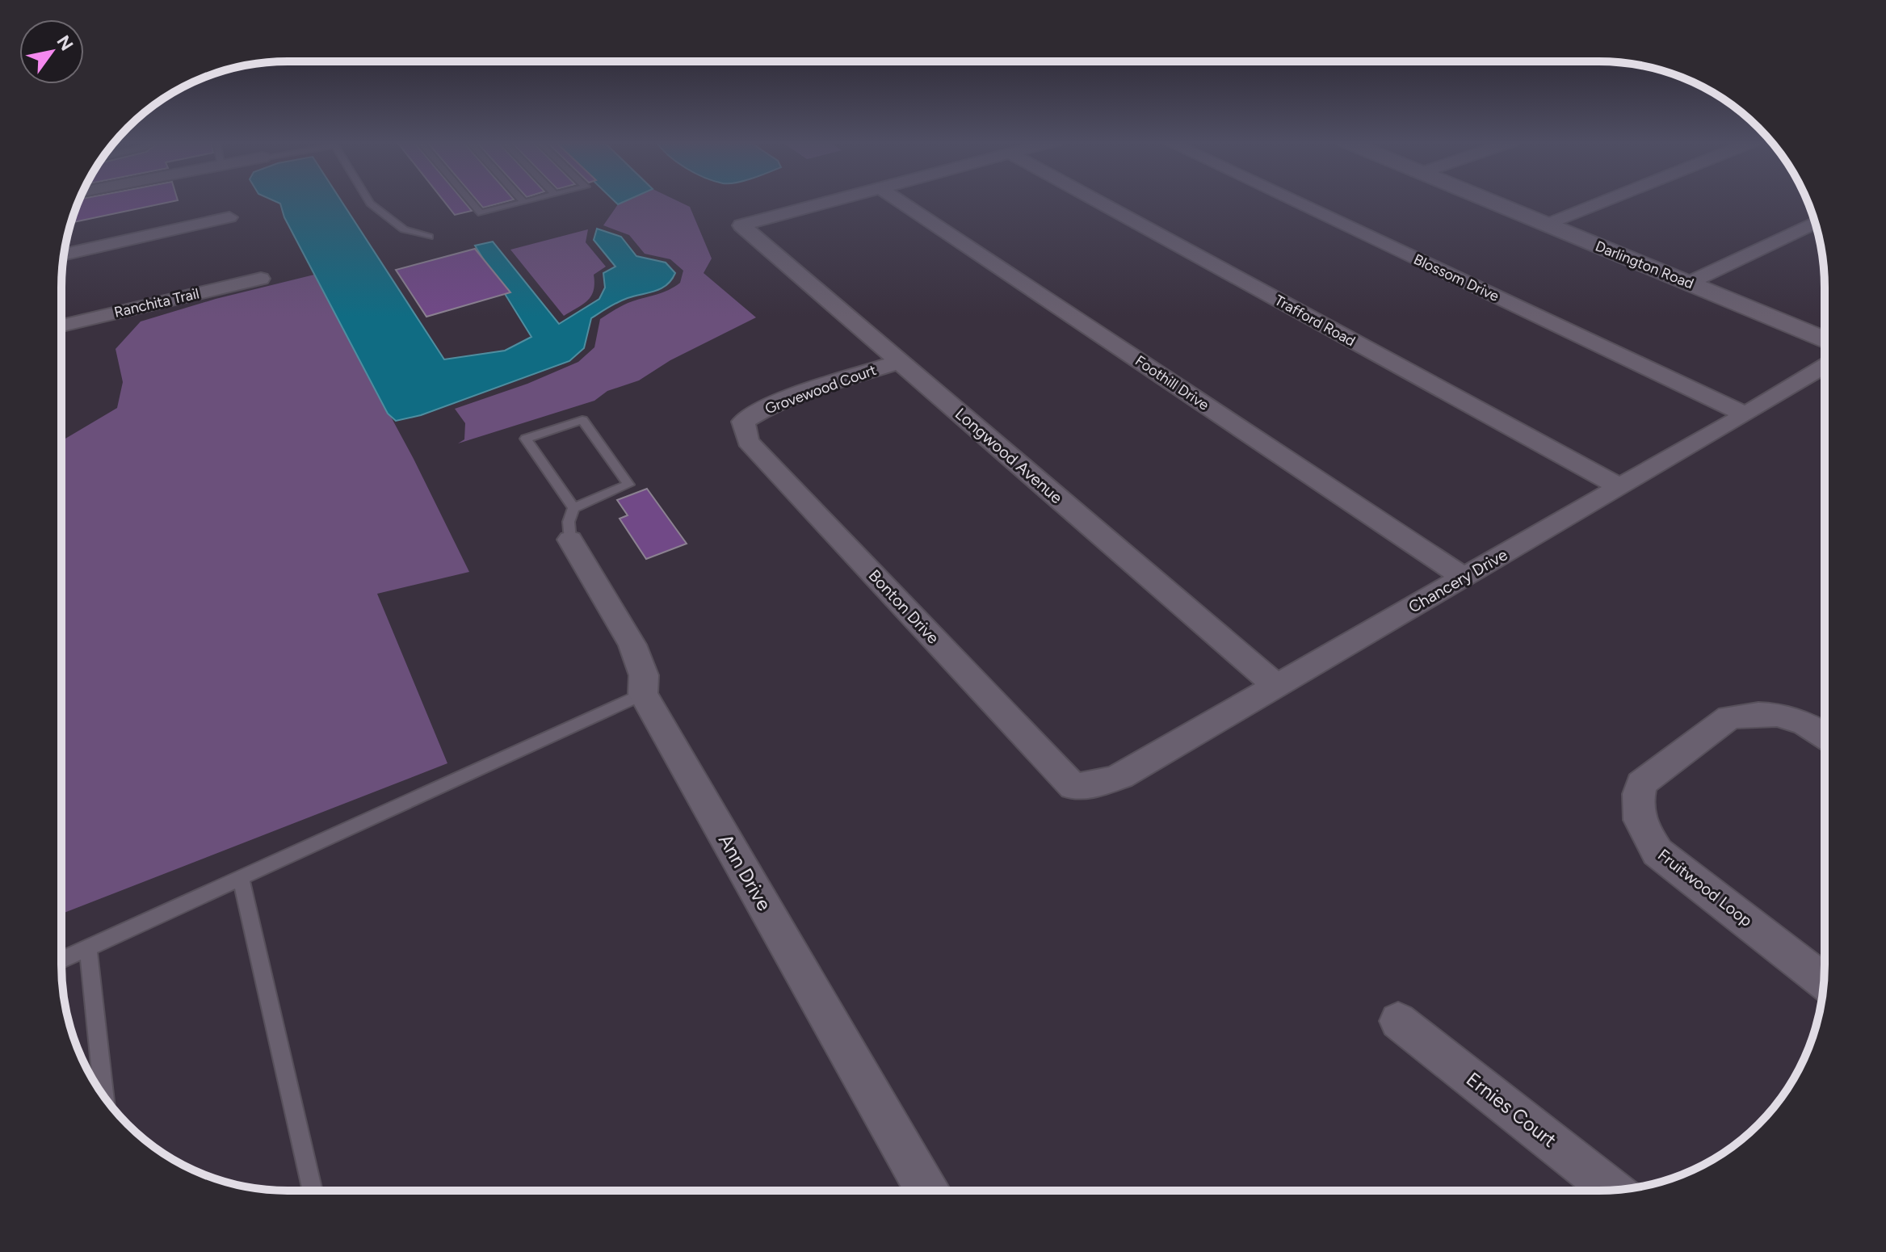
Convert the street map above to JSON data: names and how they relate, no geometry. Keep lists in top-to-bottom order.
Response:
{
  "streets": {
    "street": [
      "Darlington Road",
      "Blossom Drive",
      "Ranchita Trail",
      "Trafford Road",
      "Foothill Drive",
      "Grovewood Court",
      "Longwood Avenue",
      "Chancery Drive",
      "Bonton Drive",
      "Ann Drive",
      "Fruitwood Loop",
      "Ernies Court"
    ]
  },
  "crossings": [
    ["Blossom Drive", "Chancery Drive"],
    ["Trafford Road", "Chancery Drive"],
    ["Foothill Drive", "Chancery Drive"],
    ["Grovewood Court", "Longwood Avenue"],
    ["Grovewood Court", "Bonton Drive"],
    ["Longwood Avenue", "Chancery Drive"],
    ["Chancery Drive", "Bonton Drive"]
  ],
  "north": "top right"
}
